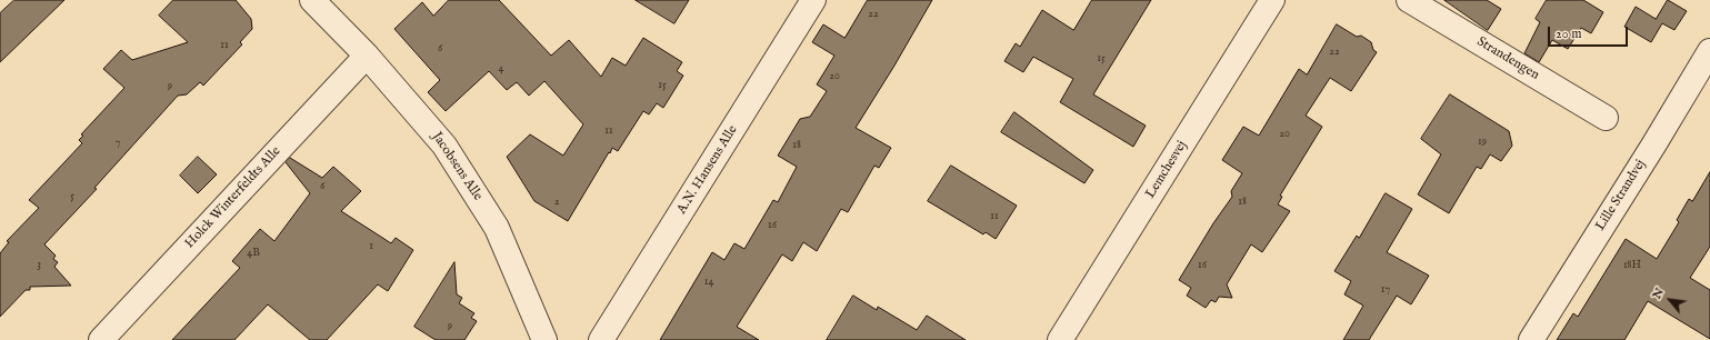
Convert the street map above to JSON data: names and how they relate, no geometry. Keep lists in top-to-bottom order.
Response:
{
  "streets": {
    "street": [
      "Strandengen",
      "Jacobsens Alle",
      "A.N. Hansens Alle",
      "Lemchesvej",
      "Lille Strandvej",
      "Holck Winterfeldts Alle"
    ]
  },
  "crossings": [
    ["Jacobsens Alle", "Holck Winterfeldts Alle"]
  ],
  "house_numbers": [
    "22",
    "11",
    "6",
    "22",
    "15",
    "4",
    "20",
    "15",
    "9",
    "11",
    "20",
    "19",
    "7",
    "18",
    "6",
    "5",
    "2",
    "18",
    "11",
    "16",
    "1",
    "4B",
    "3",
    "16",
    "18H",
    "14",
    "17",
    "9"
  ],
  "scale_bar": "20 m",
  "north": "top left"
}
